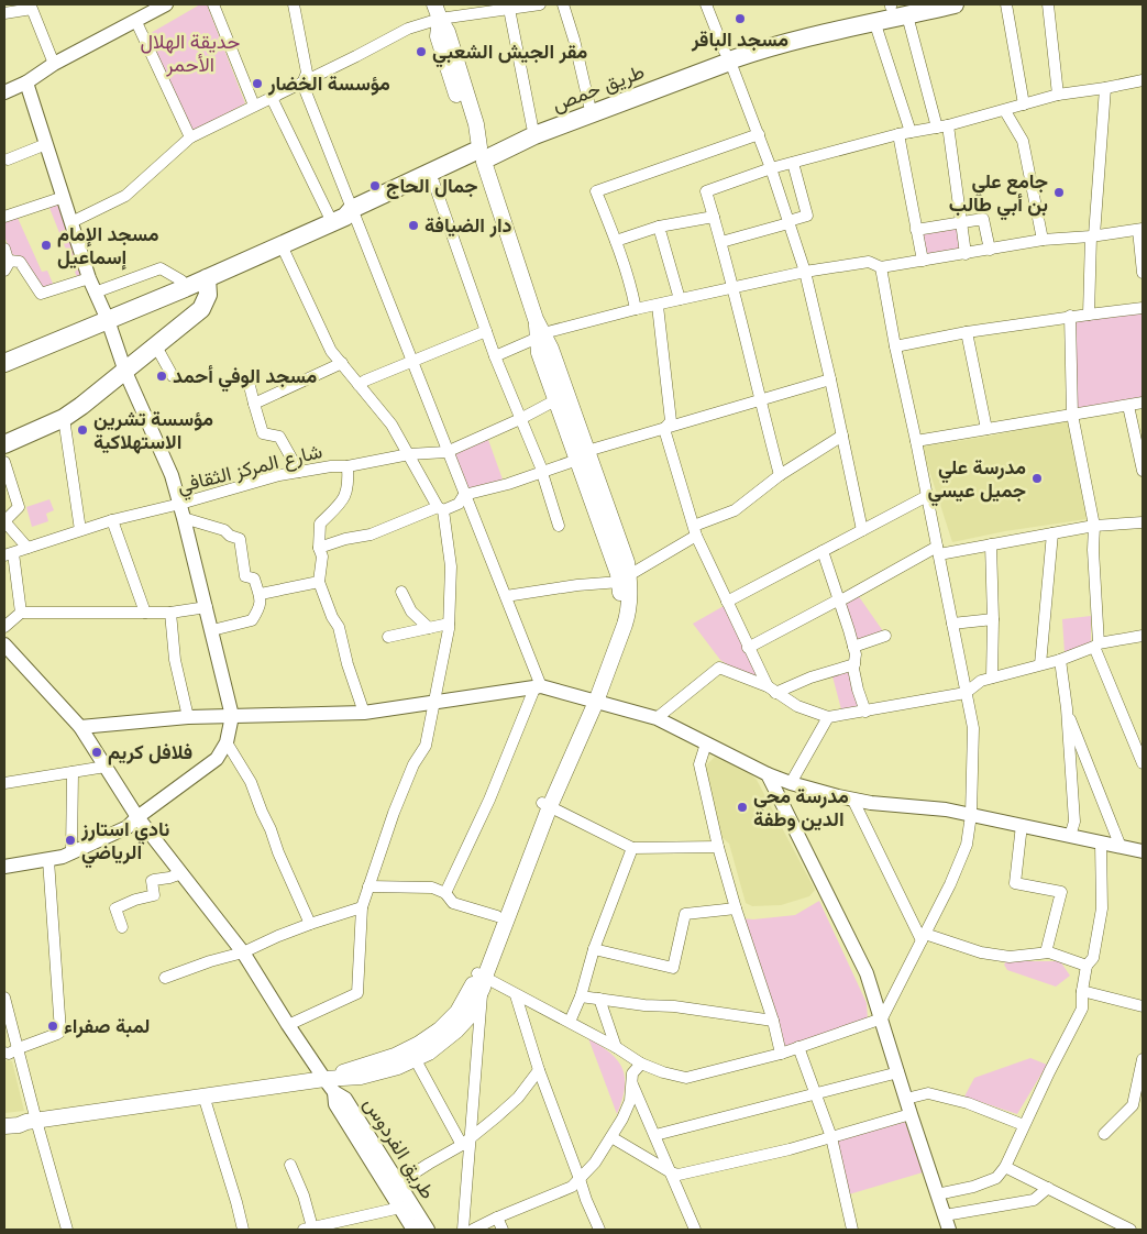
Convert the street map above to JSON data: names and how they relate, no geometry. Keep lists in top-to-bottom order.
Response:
{
  "streets": {
    "main road": ["طريق حمص"],
    "street": ["شارع المركز الثقافي", "طريق الفردوس"]
  },
  "parks": ["حديقة الهلال الأحمر"],
  "places": [
    "مسجد الباقر",
    "مقر الجيش الشعبي",
    "مؤسسة الخضار",
    "جمال الحاج",
    "جامع علي بن أبي طالب",
    "دار الضيافة",
    "مسجد الإمام إسماعيل",
    "مسجد الوفي أحمد",
    "مؤسسة تشرين الاستهلاكية",
    "مدرسة علي جميل عيسي",
    "فلافل كريم",
    "مدرسة محي الدين وطفة",
    "نادي استارز الرياضي",
    "لمبة صفراء"
  ]
}
